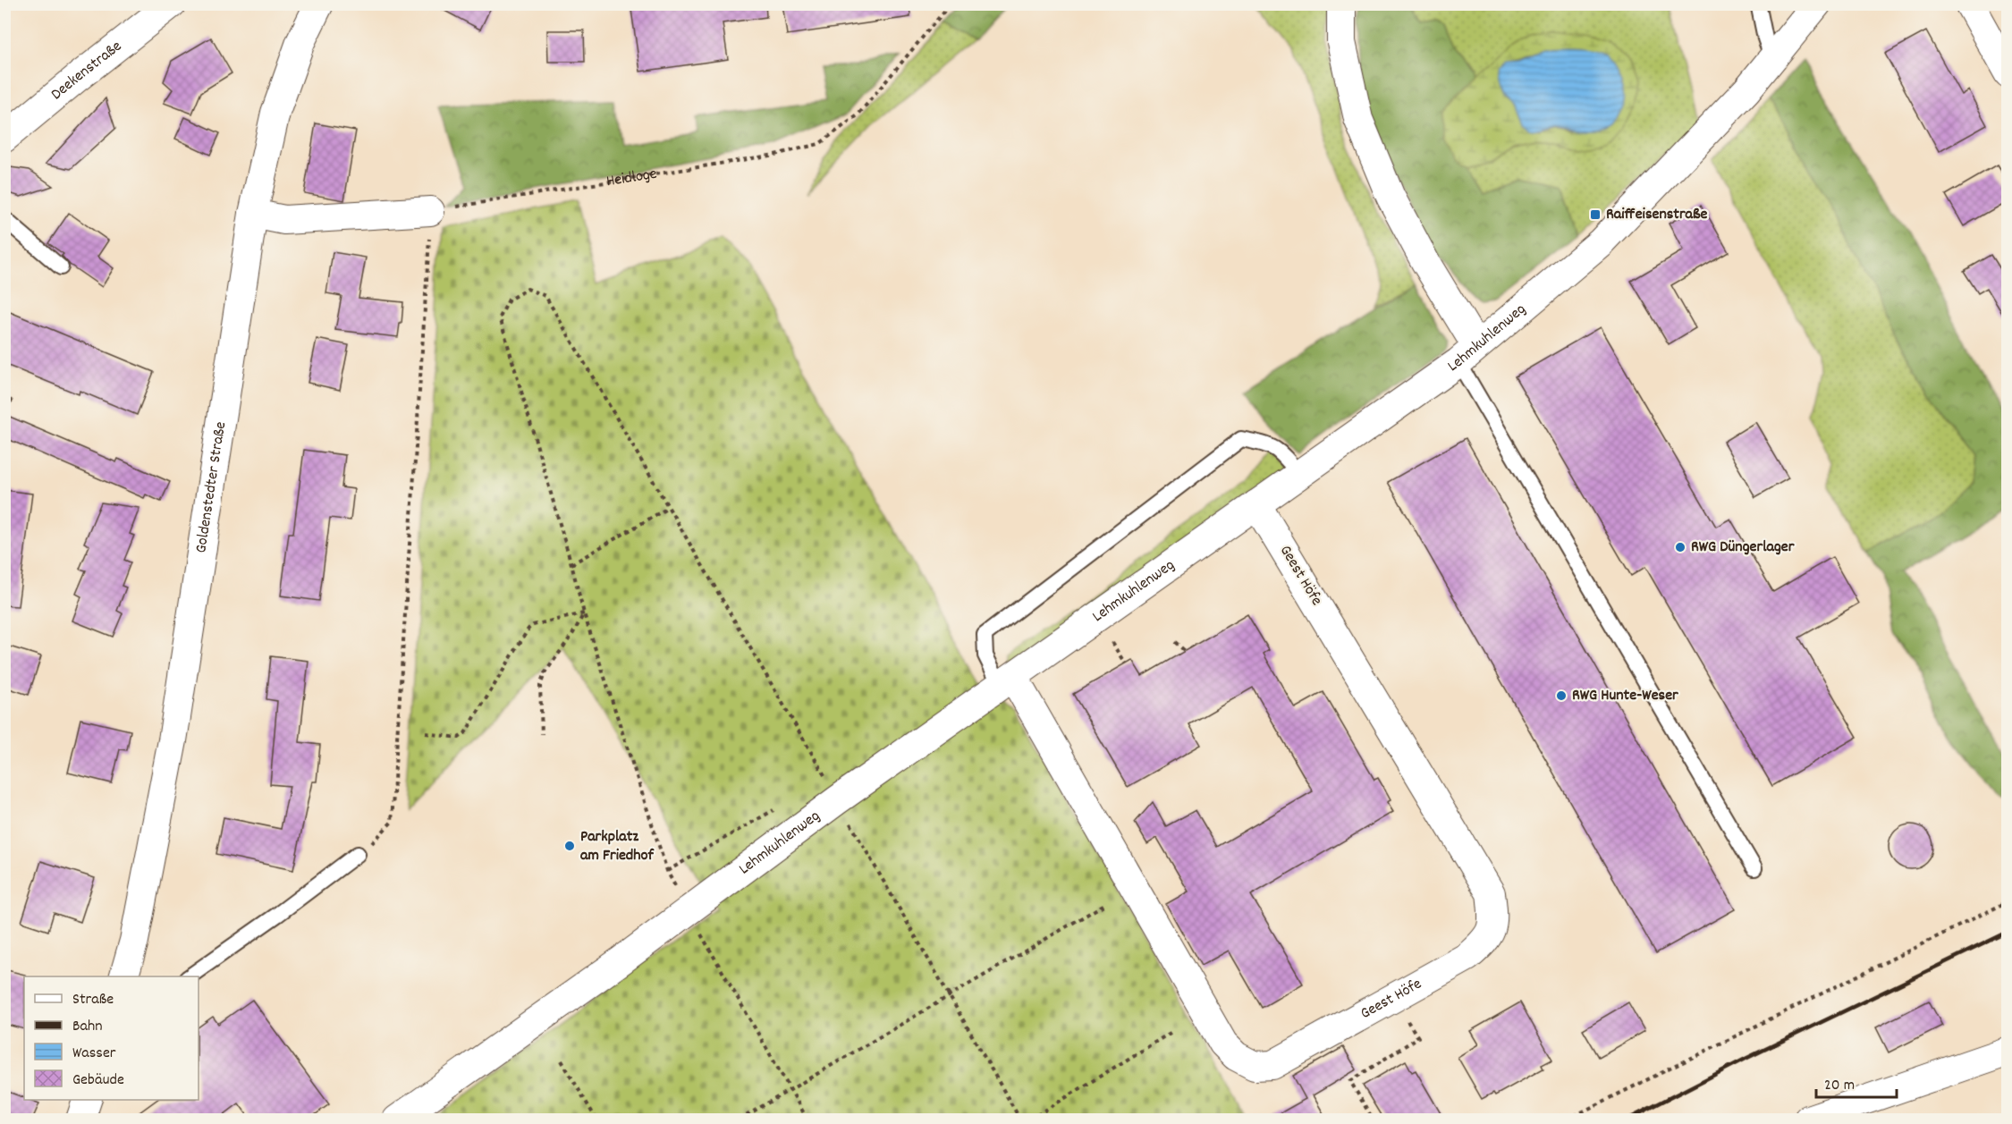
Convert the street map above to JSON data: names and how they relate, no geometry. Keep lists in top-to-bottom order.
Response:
{
  "streets": {
    "street": [
      "Deekenstraße",
      "Lehmkuhlenweg",
      "Goldenstedter Straße",
      "Geest Höfe"
    ],
    "path": ["Heidloge"]
  },
  "crossings": [
    ["Lehmkuhlenweg", "Geest Höfe"]
  ],
  "places": {
    "transit": ["Raiffeisenstraße"],
    "other": ["RWG Düngerlager", "RWG Hunte-Weser", "Parkplatz am Friedhof"]
  },
  "legend": [
    "Straße",
    "Bahn",
    "Wasser",
    "Gebäude"
  ],
  "scale_bar": "20 m"
}
